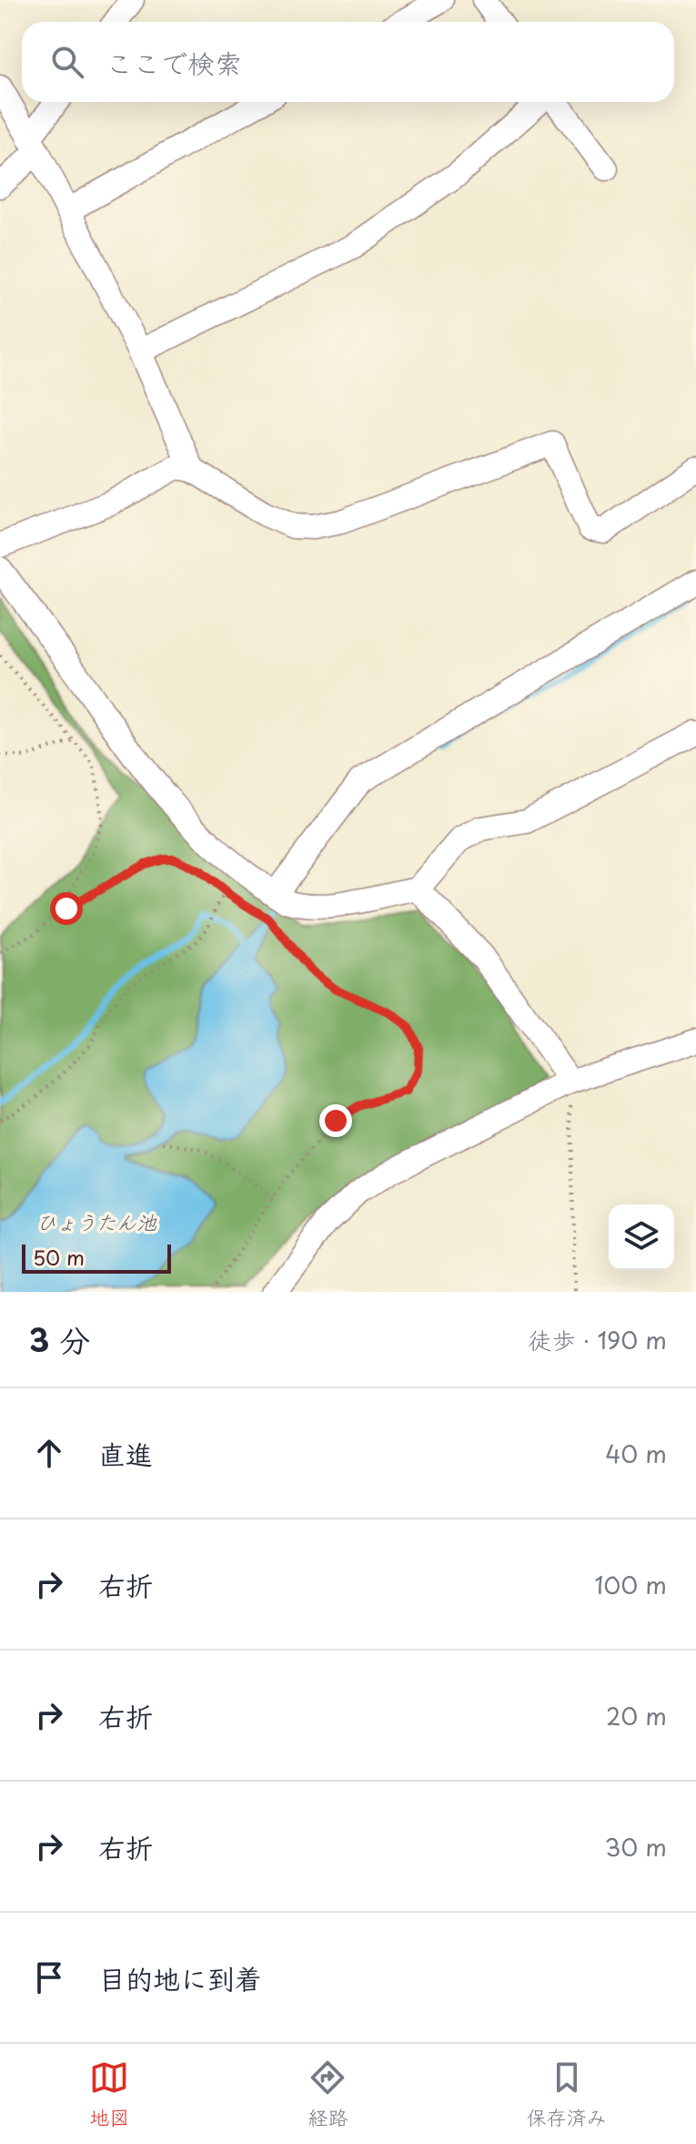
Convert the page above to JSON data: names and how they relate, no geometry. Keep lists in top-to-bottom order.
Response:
{
  "water": ["ひょうたん池"],
  "scale_bar": "50 m",
  "page": {
    "search": "ここで検索",
    "scale": "50 m",
    "heading": ["3 分", "徒歩 · 190 m"],
    "list": [
      ["直進", "40 m"],
      ["右折", "100 m"],
      ["右折", "20 m"],
      ["右折", "30 m"],
      "目的地に到着"
    ],
    "nav": ["地図", "経路", "保存済み"]
  }
}
